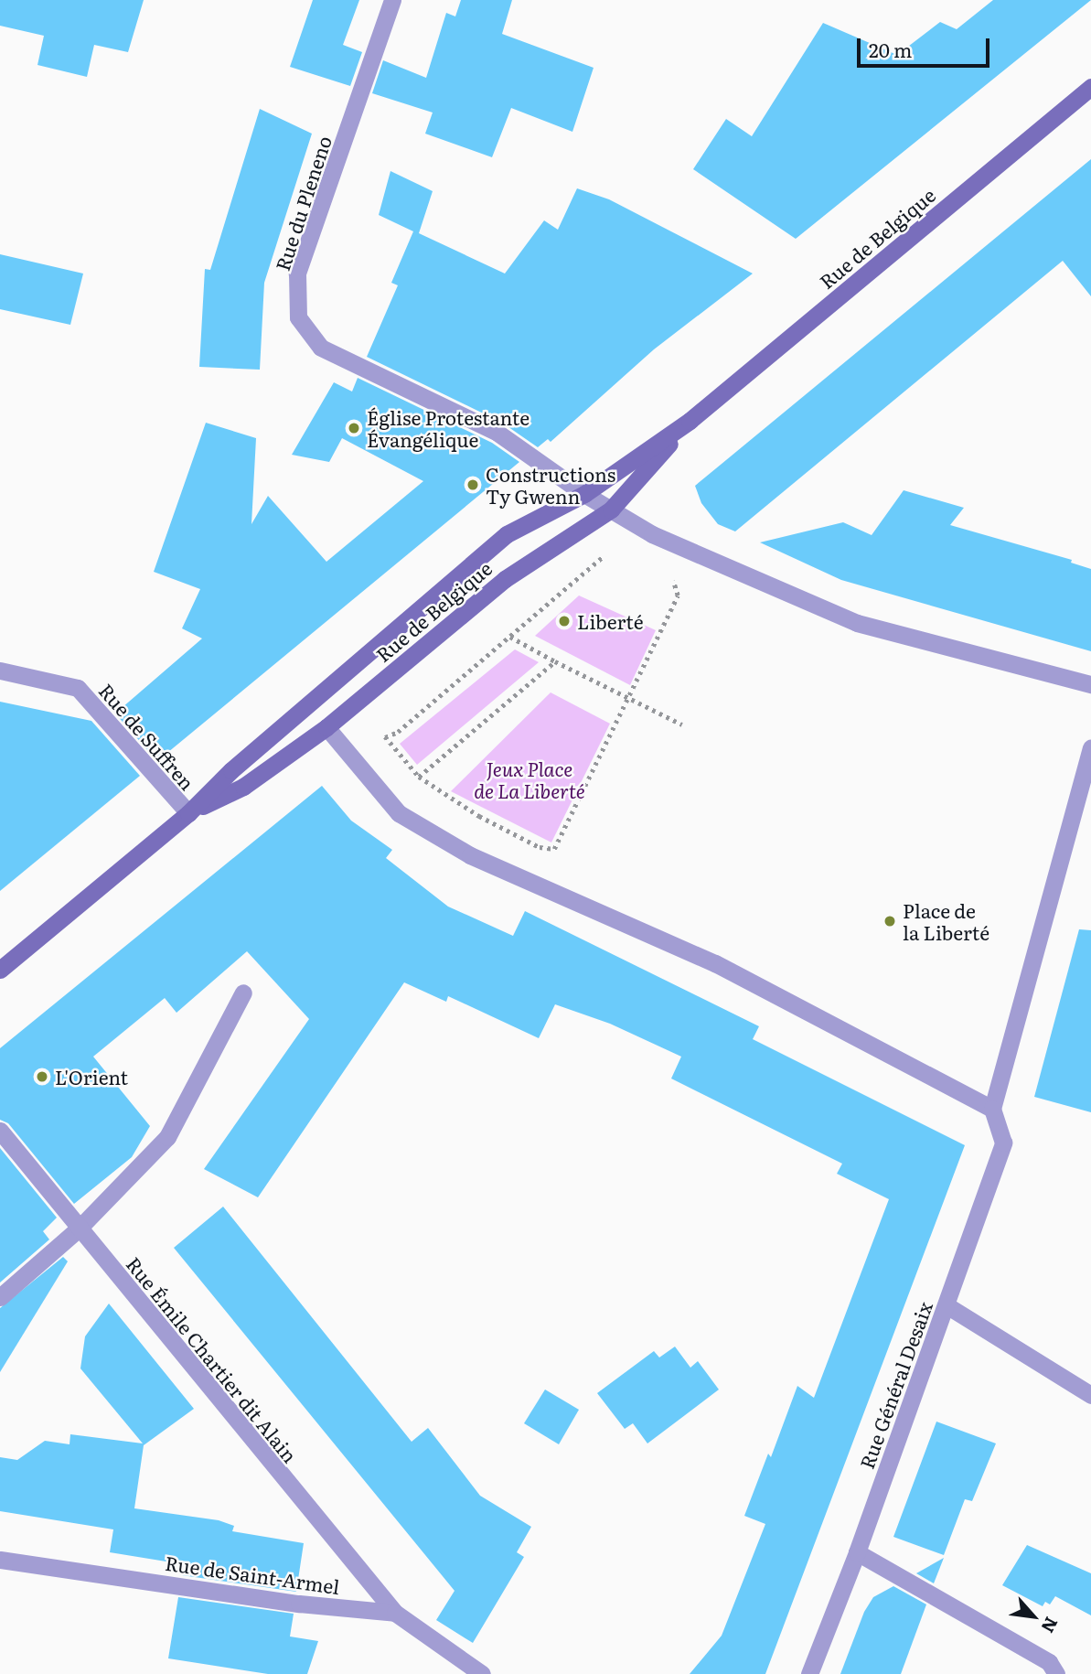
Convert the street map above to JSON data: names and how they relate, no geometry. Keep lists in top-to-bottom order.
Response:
{
  "streets": {
    "main road": ["Rue de Belgique"],
    "street": [
      "Rue du Pleneno",
      "Rue de Suffren",
      "Rue Émile Chartier dit Alain",
      "Rue Général Desaix",
      "Rue de Saint-Armel"
    ]
  },
  "crossings": [
    ["Rue du Pleneno", "Rue de Belgique"],
    ["Rue de Belgique", "Rue de Suffren"],
    ["Rue Émile Chartier dit Alain", "Rue de Saint-Armel"]
  ],
  "parks": ["Jeux Place de La Liberté"],
  "places": [
    "Église Protestante Évangélique",
    "Constructions Ty Gwenn",
    "Liberté",
    "Place de la Liberté",
    "L'Orient"
  ],
  "scale_bar": "20 m",
  "north": "bottom right"
}
